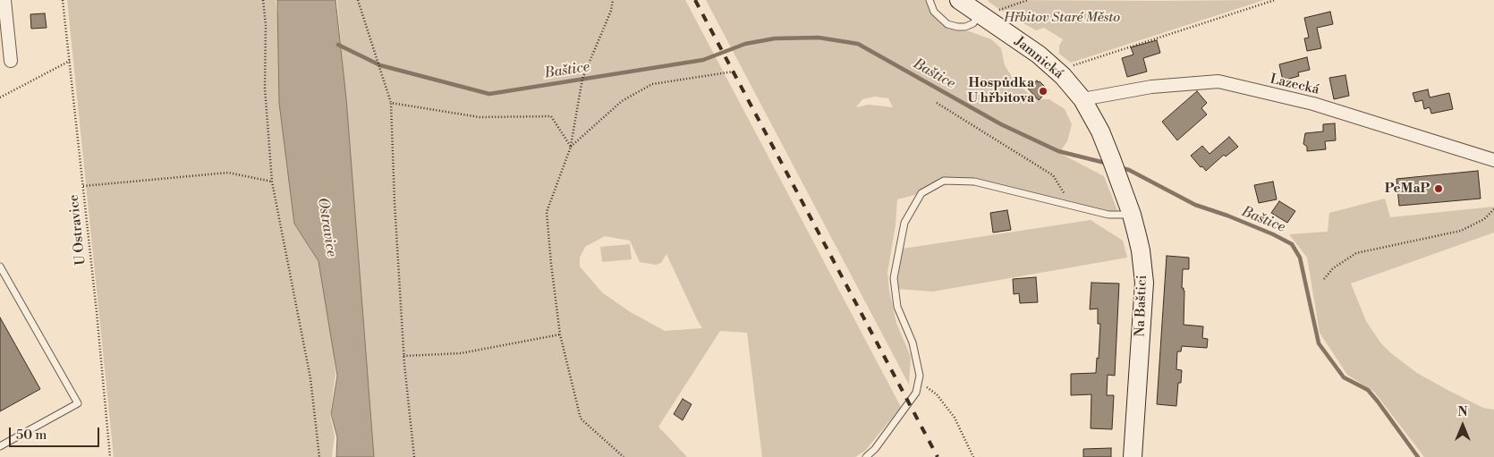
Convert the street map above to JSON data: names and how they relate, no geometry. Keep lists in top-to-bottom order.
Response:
{
  "streets": {
    "main road": ["Jamnická", "Na Baštici"],
    "street": ["Lazecká"],
    "path": ["U Ostravice"]
  },
  "crossings": [
    ["Jamnická", "Lazecká"],
    ["Jamnická", "Na Baštici"]
  ],
  "water": ["Baštice", "Ostravice"],
  "parks": ["Hřbitov Staré Město"],
  "places": ["Hospůdka U hřbitova", "PeMaP"],
  "scale_bar": "50 m",
  "north": "top"
}
